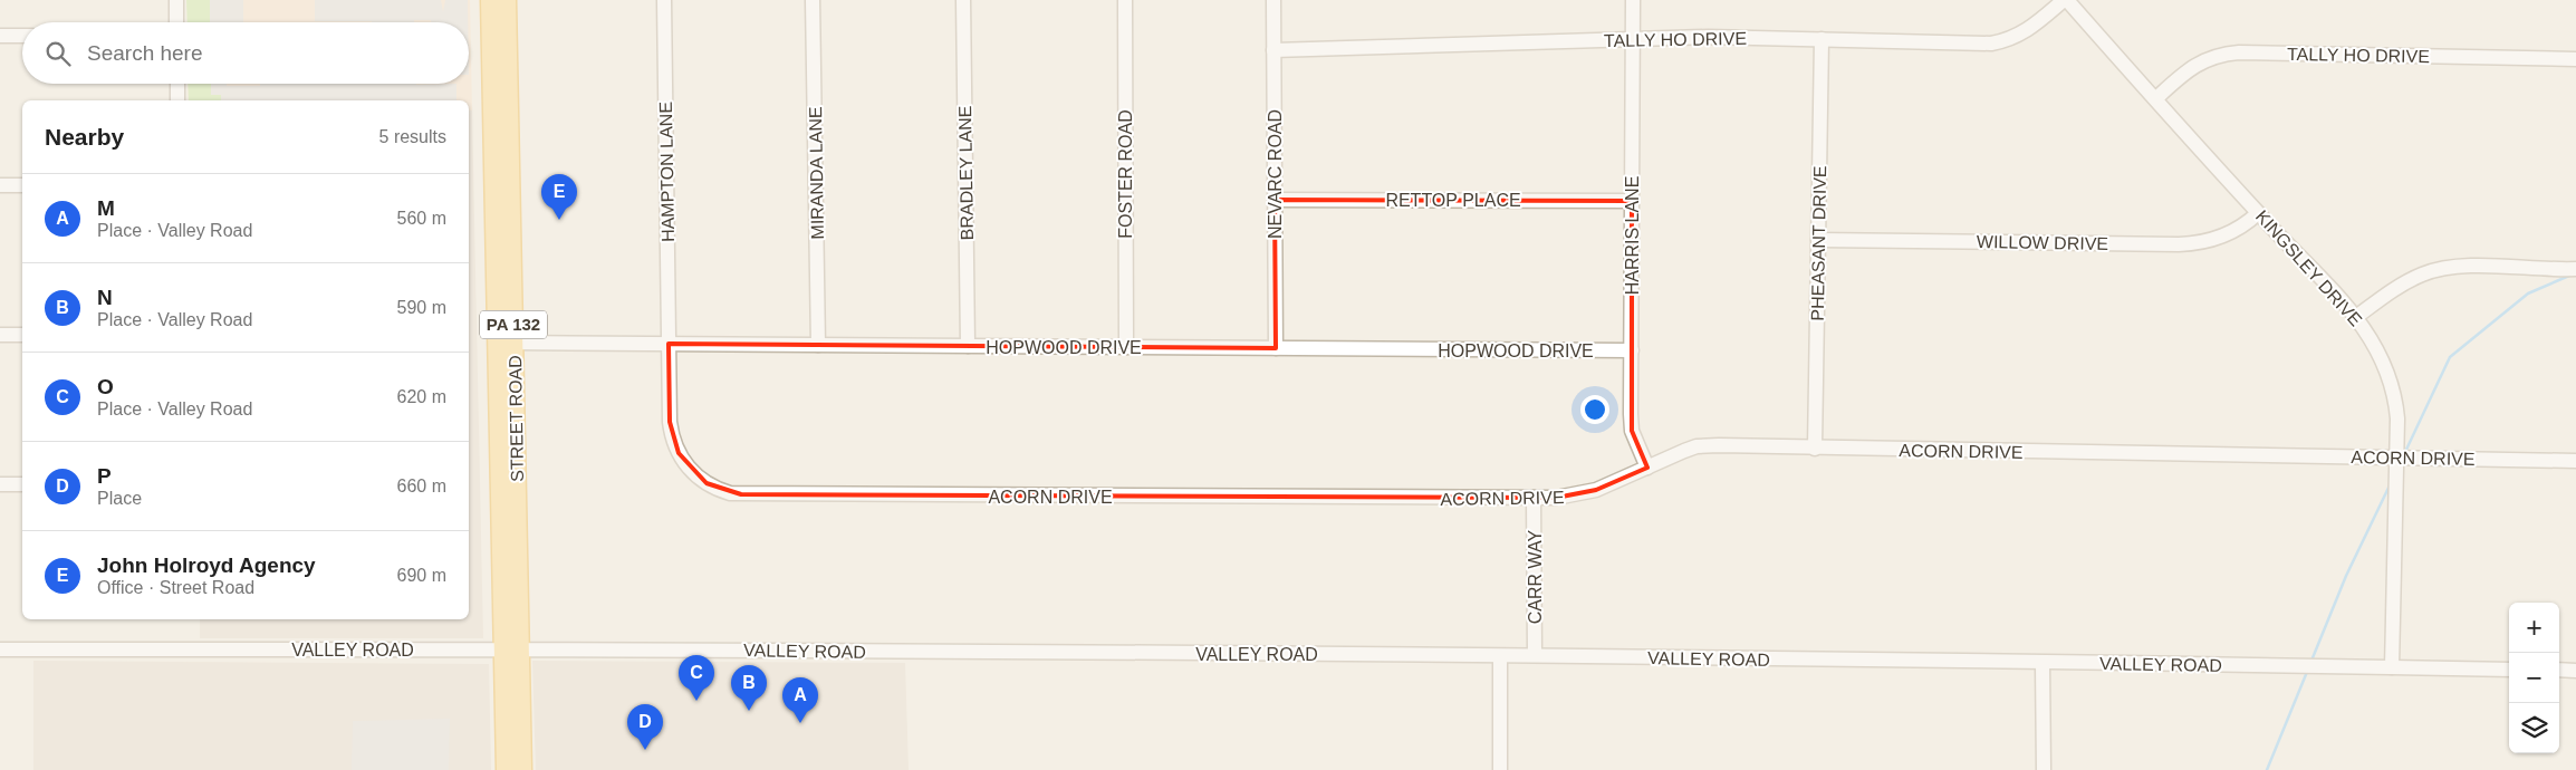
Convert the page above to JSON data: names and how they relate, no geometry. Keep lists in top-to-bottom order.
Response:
{
  "streets": {
    "main road": ["PA 132", "STREET ROAD"],
    "street": [
      "TALLY HO DRIVE",
      "HAMPTON LANE",
      "MIRANDA LANE",
      "BRADLEY LANE",
      "FOSTER ROAD",
      "NEVARC ROAD",
      "RETTOP PLACE",
      "HARRIS LANE",
      "WILLOW DRIVE",
      "PHEASANT DRIVE",
      "KINGSLEY DRIVE",
      "HOPWOOD DRIVE",
      "ACORN DRIVE",
      "CARR WAY",
      "VALLEY ROAD"
    ]
  },
  "crossings": [
    ["TALLY HO DRIVE", "NEVARC ROAD"],
    ["TALLY HO DRIVE", "HARRIS LANE"],
    ["TALLY HO DRIVE", "PHEASANT DRIVE"],
    ["TALLY HO DRIVE", "KINGSLEY DRIVE"],
    ["HAMPTON LANE", "HOPWOOD DRIVE"],
    ["HAMPTON LANE", "ACORN DRIVE"],
    ["MIRANDA LANE", "HOPWOOD DRIVE"],
    ["BRADLEY LANE", "HOPWOOD DRIVE"],
    ["FOSTER ROAD", "HOPWOOD DRIVE"],
    ["NEVARC ROAD", "RETTOP PLACE"],
    ["NEVARC ROAD", "HOPWOOD DRIVE"],
    ["RETTOP PLACE", "HARRIS LANE"],
    ["HARRIS LANE", "HOPWOOD DRIVE"],
    ["HARRIS LANE", "ACORN DRIVE"],
    ["WILLOW DRIVE", "PHEASANT DRIVE"],
    ["WILLOW DRIVE", "KINGSLEY DRIVE"],
    ["PHEASANT DRIVE", "ACORN DRIVE"],
    ["KINGSLEY DRIVE", "ACORN DRIVE"],
    ["KINGSLEY DRIVE", "VALLEY ROAD"],
    ["HOPWOOD DRIVE", "STREET ROAD"],
    ["HOPWOOD DRIVE", "ACORN DRIVE"],
    ["STREET ROAD", "VALLEY ROAD"],
    ["ACORN DRIVE", "CARR WAY"],
    ["CARR WAY", "VALLEY ROAD"]
  ],
  "page": {
    "search": "Search here",
    "heading": ["Nearby", "5 results"],
    "list": [
      {
        "mark": "A",
        "name": "M",
        "note": "Place · Valley Road",
        "value": "560 m"
      },
      {
        "mark": "B",
        "name": "N",
        "note": "Place · Valley Road",
        "value": "590 m"
      },
      {
        "mark": "C",
        "name": "O",
        "note": "Place · Valley Road",
        "value": "620 m"
      },
      {
        "mark": "D",
        "name": "P",
        "note": "Place",
        "value": "660 m"
      },
      {
        "mark": "E",
        "name": "John Holroyd Agency",
        "note": "Office · Street Road",
        "value": "690 m"
      }
    ],
    "pins": [
      "E",
      "C",
      "B",
      "A",
      "D"
    ],
    "map_buttons": ["+", "−"]
  }
}
